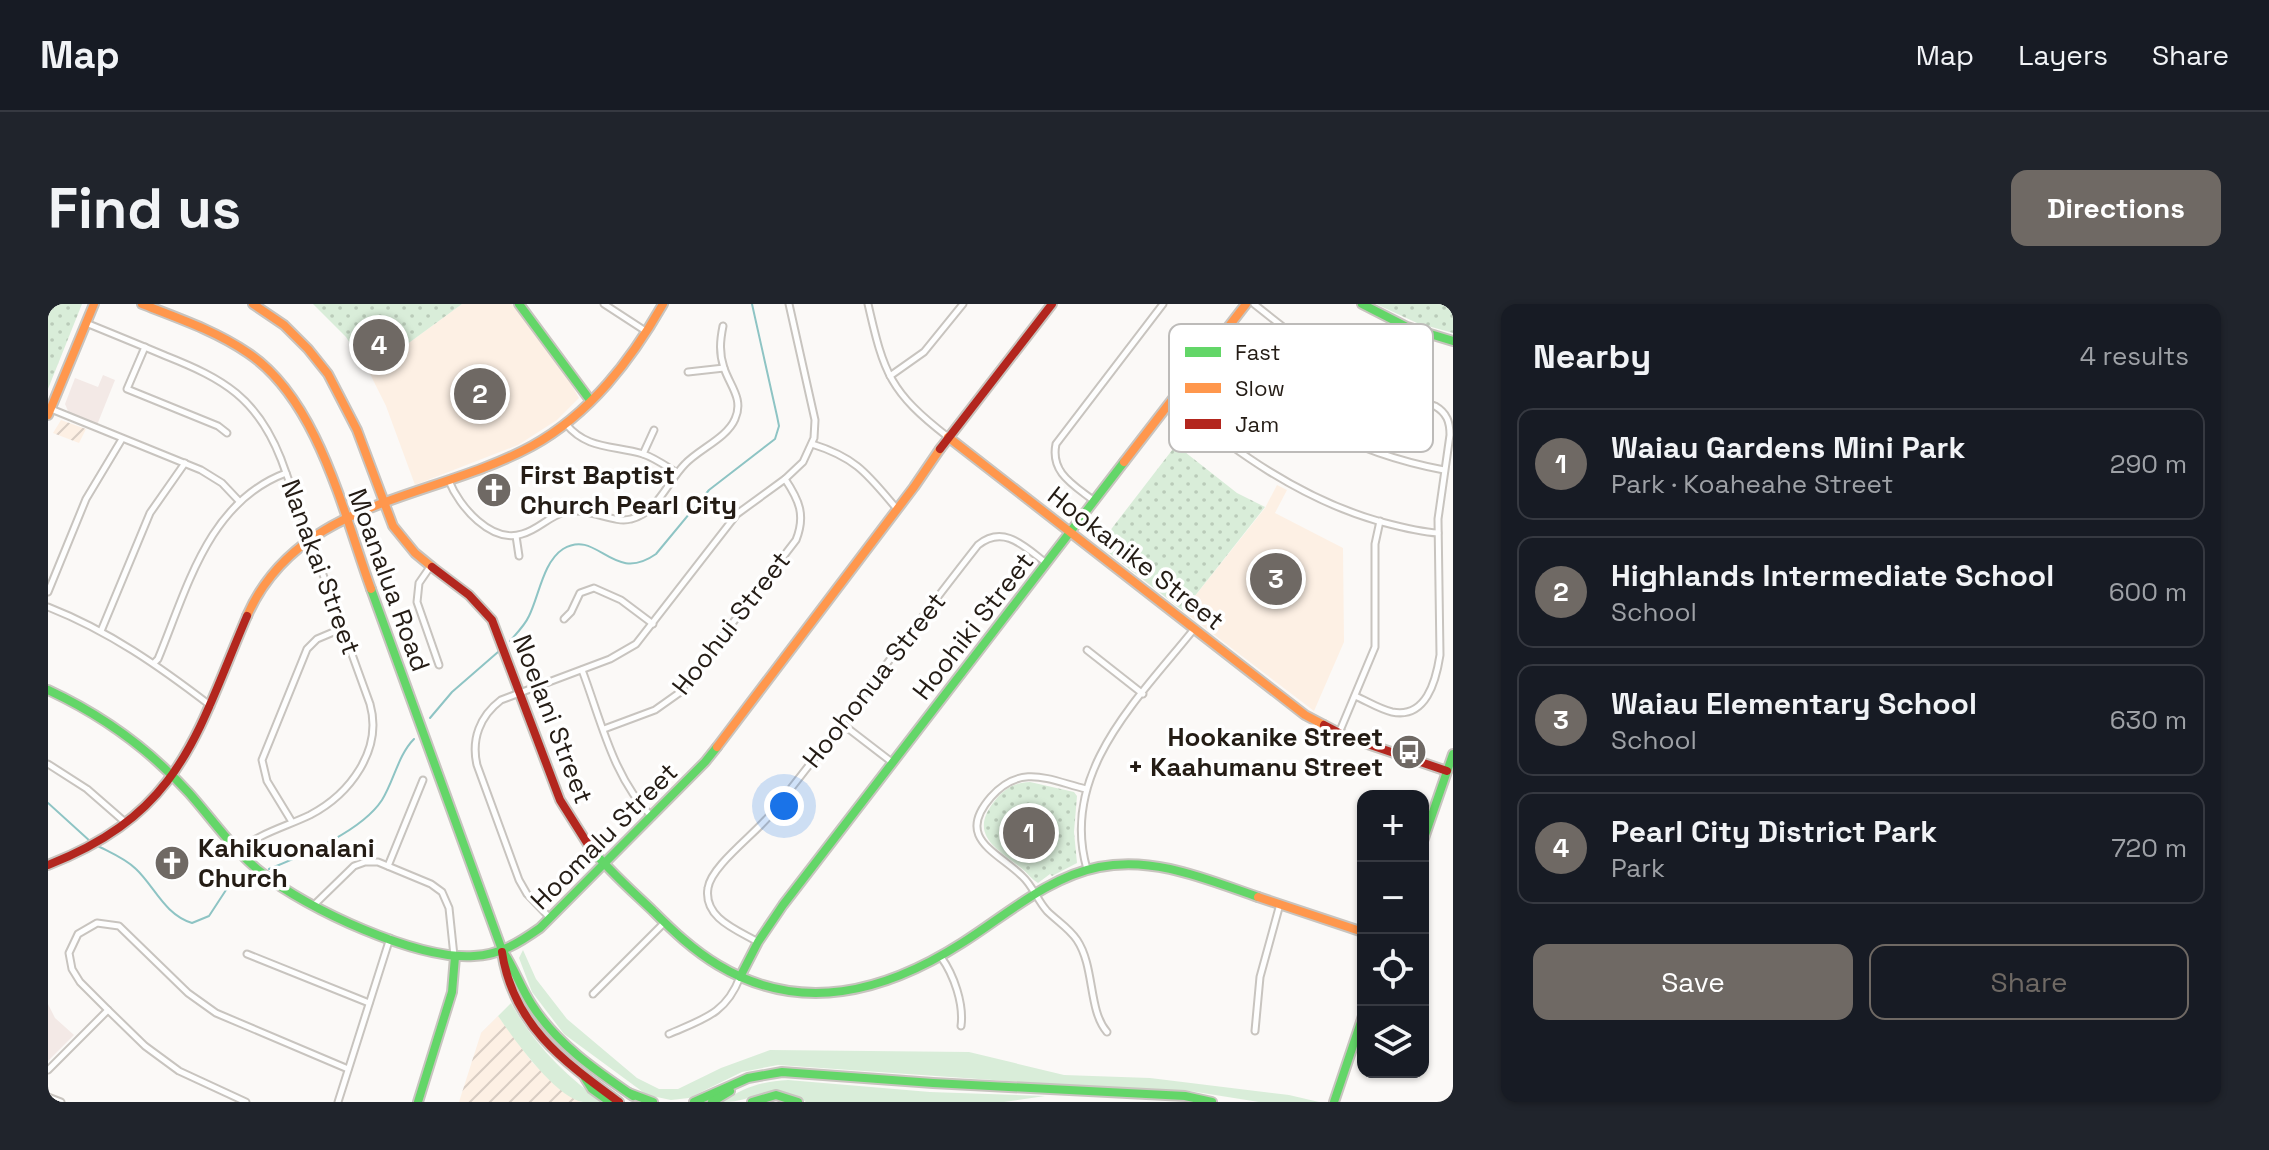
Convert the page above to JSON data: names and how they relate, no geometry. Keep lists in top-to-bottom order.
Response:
{
  "streets": {
    "main road": [
      "Hookanike Street",
      "Moanalua Road",
      "Hoohiki Street",
      "Noelani Street",
      "Hoomalu Street"
    ],
    "street": ["Nanakai Street", "Hoohui Street", "Hoohonua Street"]
  },
  "crossings": [
    ["Hookanike Street", "Hoohiki Street"],
    ["Hookanike Street", "Hoomalu Street"],
    ["Nanakai Street", "Hoomalu Street"],
    ["Moanalua Road", "Hoomalu Street"],
    ["Hoohiki Street", "Hoohonua Street"],
    ["Hoohiki Street", "Noelani Street"],
    ["Noelani Street", "Hoomalu Street"]
  ],
  "places": {
    "church": ["First Baptist Church Pearl City", "Kahikuonalani Church"],
    "bus stop": ["Hookanike Street + Kaahumanu Street"]
  },
  "legend": ["Fast", "Slow", "Jam"],
  "page": {
    "header": "Map",
    "nav": ["Map", "Layers", "Share"],
    "buttons": [
      "Directions",
      ["Save", "Share"]
    ],
    "title": "Find us",
    "heading": ["Nearby", "4 results"],
    "pins": [
      "4",
      "2",
      "3",
      "1"
    ],
    "list": [
      {
        "mark": "1",
        "name": "Waiau Gardens Mini Park",
        "note": "Park · Koaheahe Street",
        "value": "290 m"
      },
      {
        "mark": "2",
        "name": "Highlands Intermediate School",
        "note": "School",
        "value": "600 m"
      },
      {
        "mark": "3",
        "name": "Waiau Elementary School",
        "note": "School",
        "value": "630 m"
      },
      {
        "mark": "4",
        "name": "Pearl City District Park",
        "note": "Park",
        "value": "720 m"
      }
    ],
    "map_buttons": ["+", "−"]
  }
}
